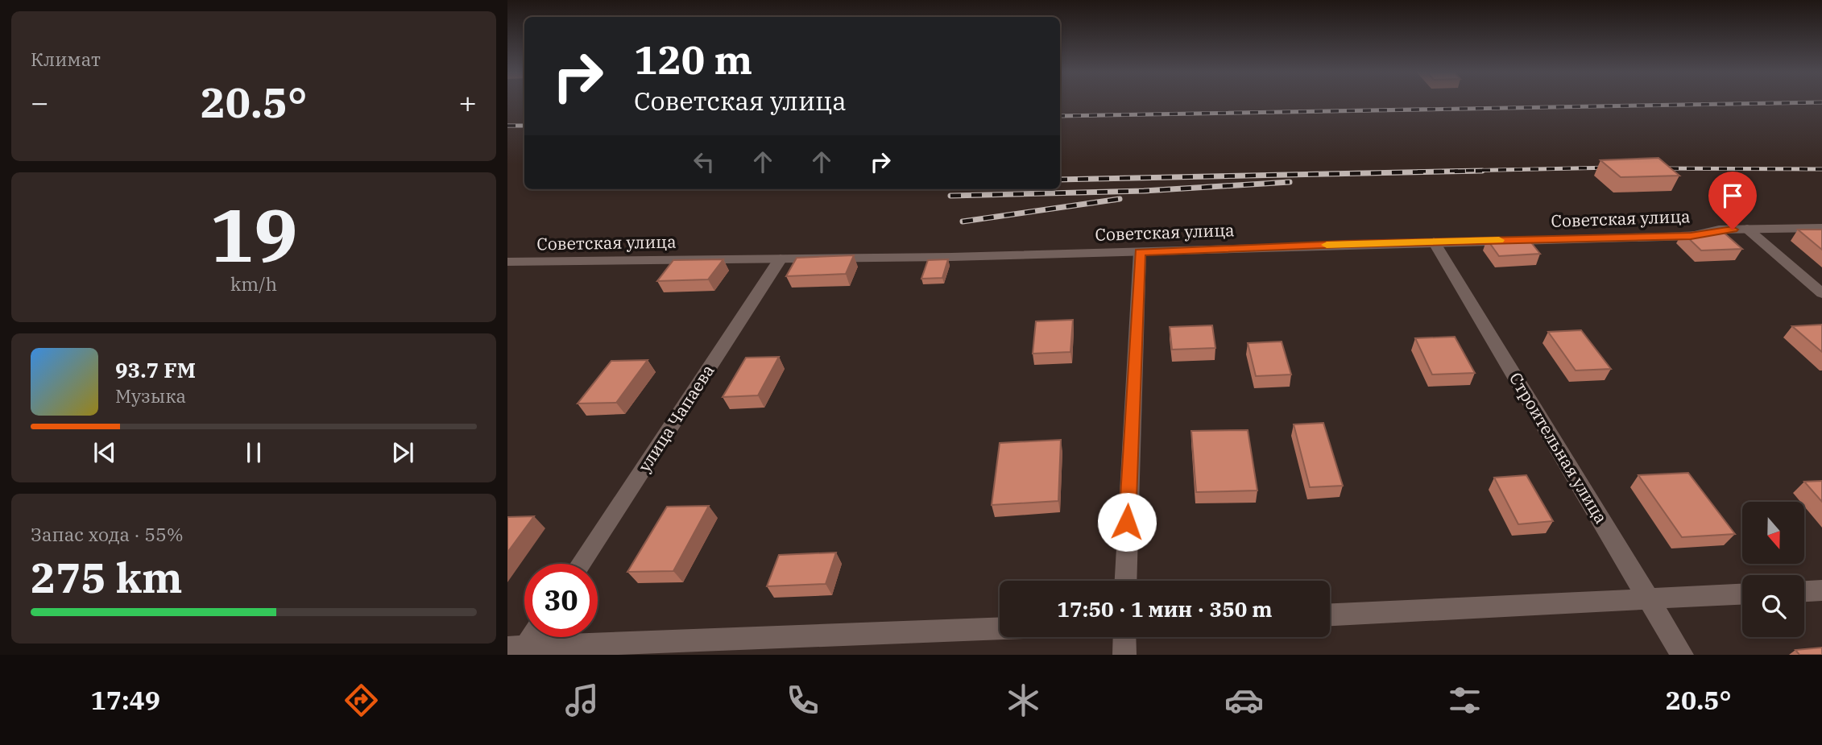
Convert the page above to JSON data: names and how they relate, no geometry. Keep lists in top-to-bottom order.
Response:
{
  "streets": {
    "street": ["Советская улица", "улица Чапаева", "Строительная улица"]
  },
  "crossings": [
    ["Советская улица", "улица Чапаева"],
    ["Советская улица", "Строительная улица"]
  ],
  "north": "bottom",
  "page": {
    "tile": [
      "Климат",
      ["19", "km/h"],
      ["Запас хода · 55%", "275 km"]
    ],
    "turn": ["120 m", "Советская улица"],
    "heat": ["−", "20.5°", "+"],
    "song": ["93.7 FM", "Музыка"],
    "limit": "30",
    "trip": "17:50 · 1 мин · 350 m",
    "tabs": ["17:49", "20.5°"]
  }
}
